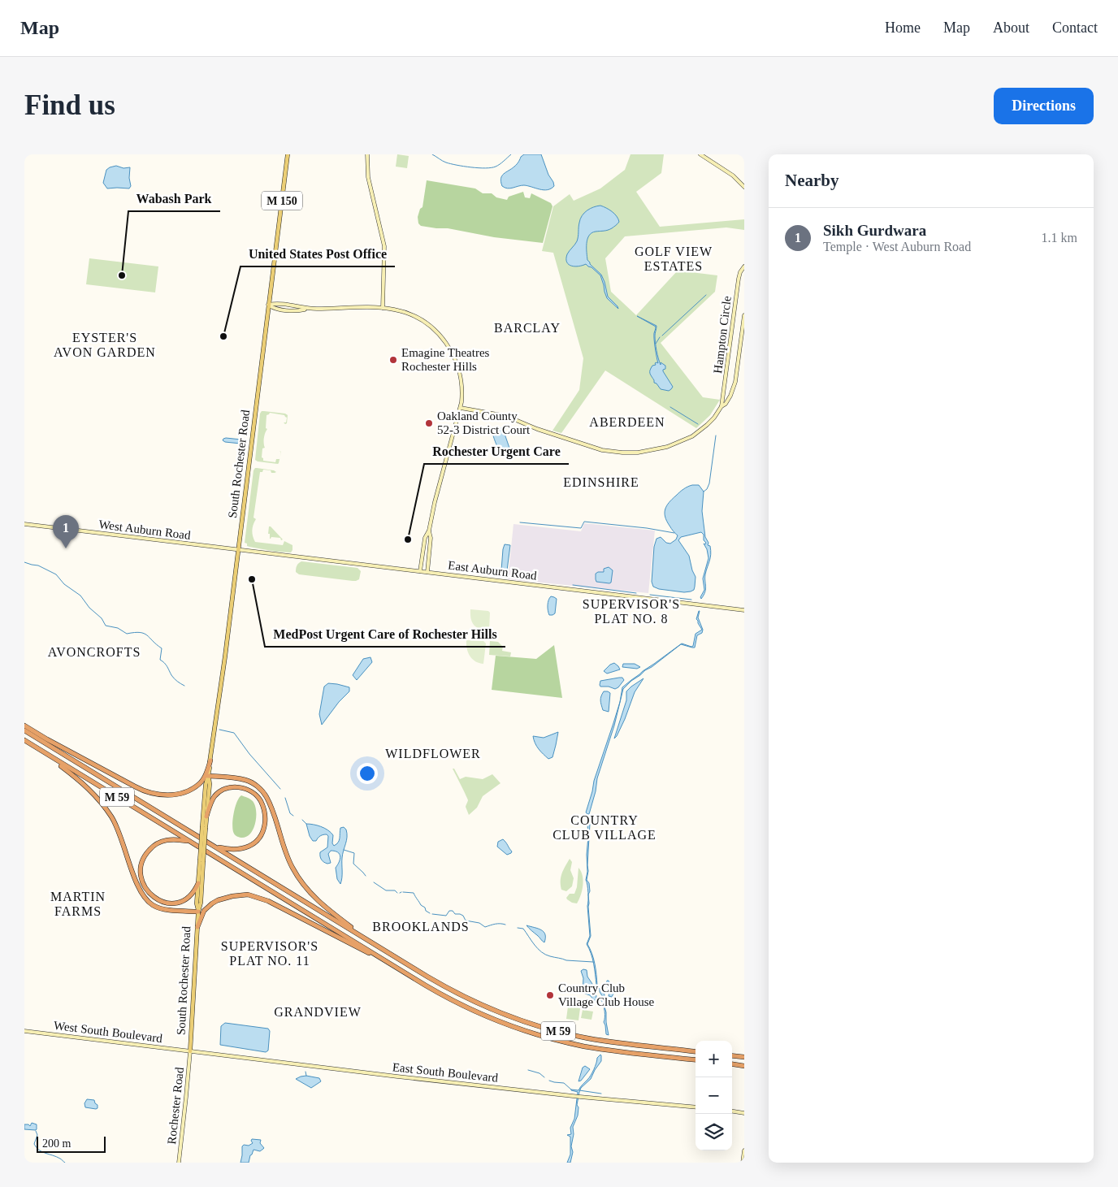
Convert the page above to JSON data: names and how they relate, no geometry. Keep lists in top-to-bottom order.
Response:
{
  "streets": {
    "highway": ["M 59"],
    "main road": ["M 150", "South Rochester Road"],
    "street": [
      "Hampton Circle",
      "West Auburn Road",
      "East Auburn Road",
      "West South Boulevard",
      "East South Boulevard",
      "Rochester Road"
    ]
  },
  "crossings": [
    ["South Rochester Road", "West Auburn Road"],
    ["South Rochester Road", "East Auburn Road"],
    ["South Rochester Road", "West South Boulevard"],
    ["South Rochester Road", "East South Boulevard"],
    ["South Rochester Road", "Rochester Road"],
    ["West Auburn Road", "East Auburn Road"],
    ["West South Boulevard", "East South Boulevard"],
    ["West South Boulevard", "Rochester Road"],
    ["East South Boulevard", "Rochester Road"]
  ],
  "districts": [
    "GOLF VIEW ESTATES",
    "BARCLAY",
    "EYSTER'S AVON GARDEN",
    "ABERDEEN",
    "EDINSHIRE",
    "SUPERVISOR'S PLAT NO. 8",
    "AVONCROFTS",
    "WILDFLOWER",
    "COUNTRY CLUB VILLAGE",
    "MARTIN FARMS",
    "BROOKLANDS",
    "SUPERVISOR'S PLAT NO. 11",
    "GRANDVIEW"
  ],
  "places": [
    "Wabash Park",
    "United States Post Office",
    "Emagine Theatres Rochester Hills",
    "Oakland County 52-3 District Court",
    "Rochester Urgent Care",
    "MedPost Urgent Care of Rochester Hills",
    "Country Club Village Club House"
  ],
  "scale_bar": "200 m",
  "page": {
    "header": "Map",
    "nav": [
      "Home",
      "Map",
      "About",
      "Contact"
    ],
    "buttons": "Directions",
    "title": "Find us",
    "heading": "Nearby",
    "list": [
      {
        "mark": "1",
        "name": "Sikh Gurdwara",
        "note": "Temple · West Auburn Road",
        "value": "1.1 km"
      }
    ],
    "pins": "1",
    "map_buttons": ["+", "−"],
    "scale": "200 m"
  }
}
